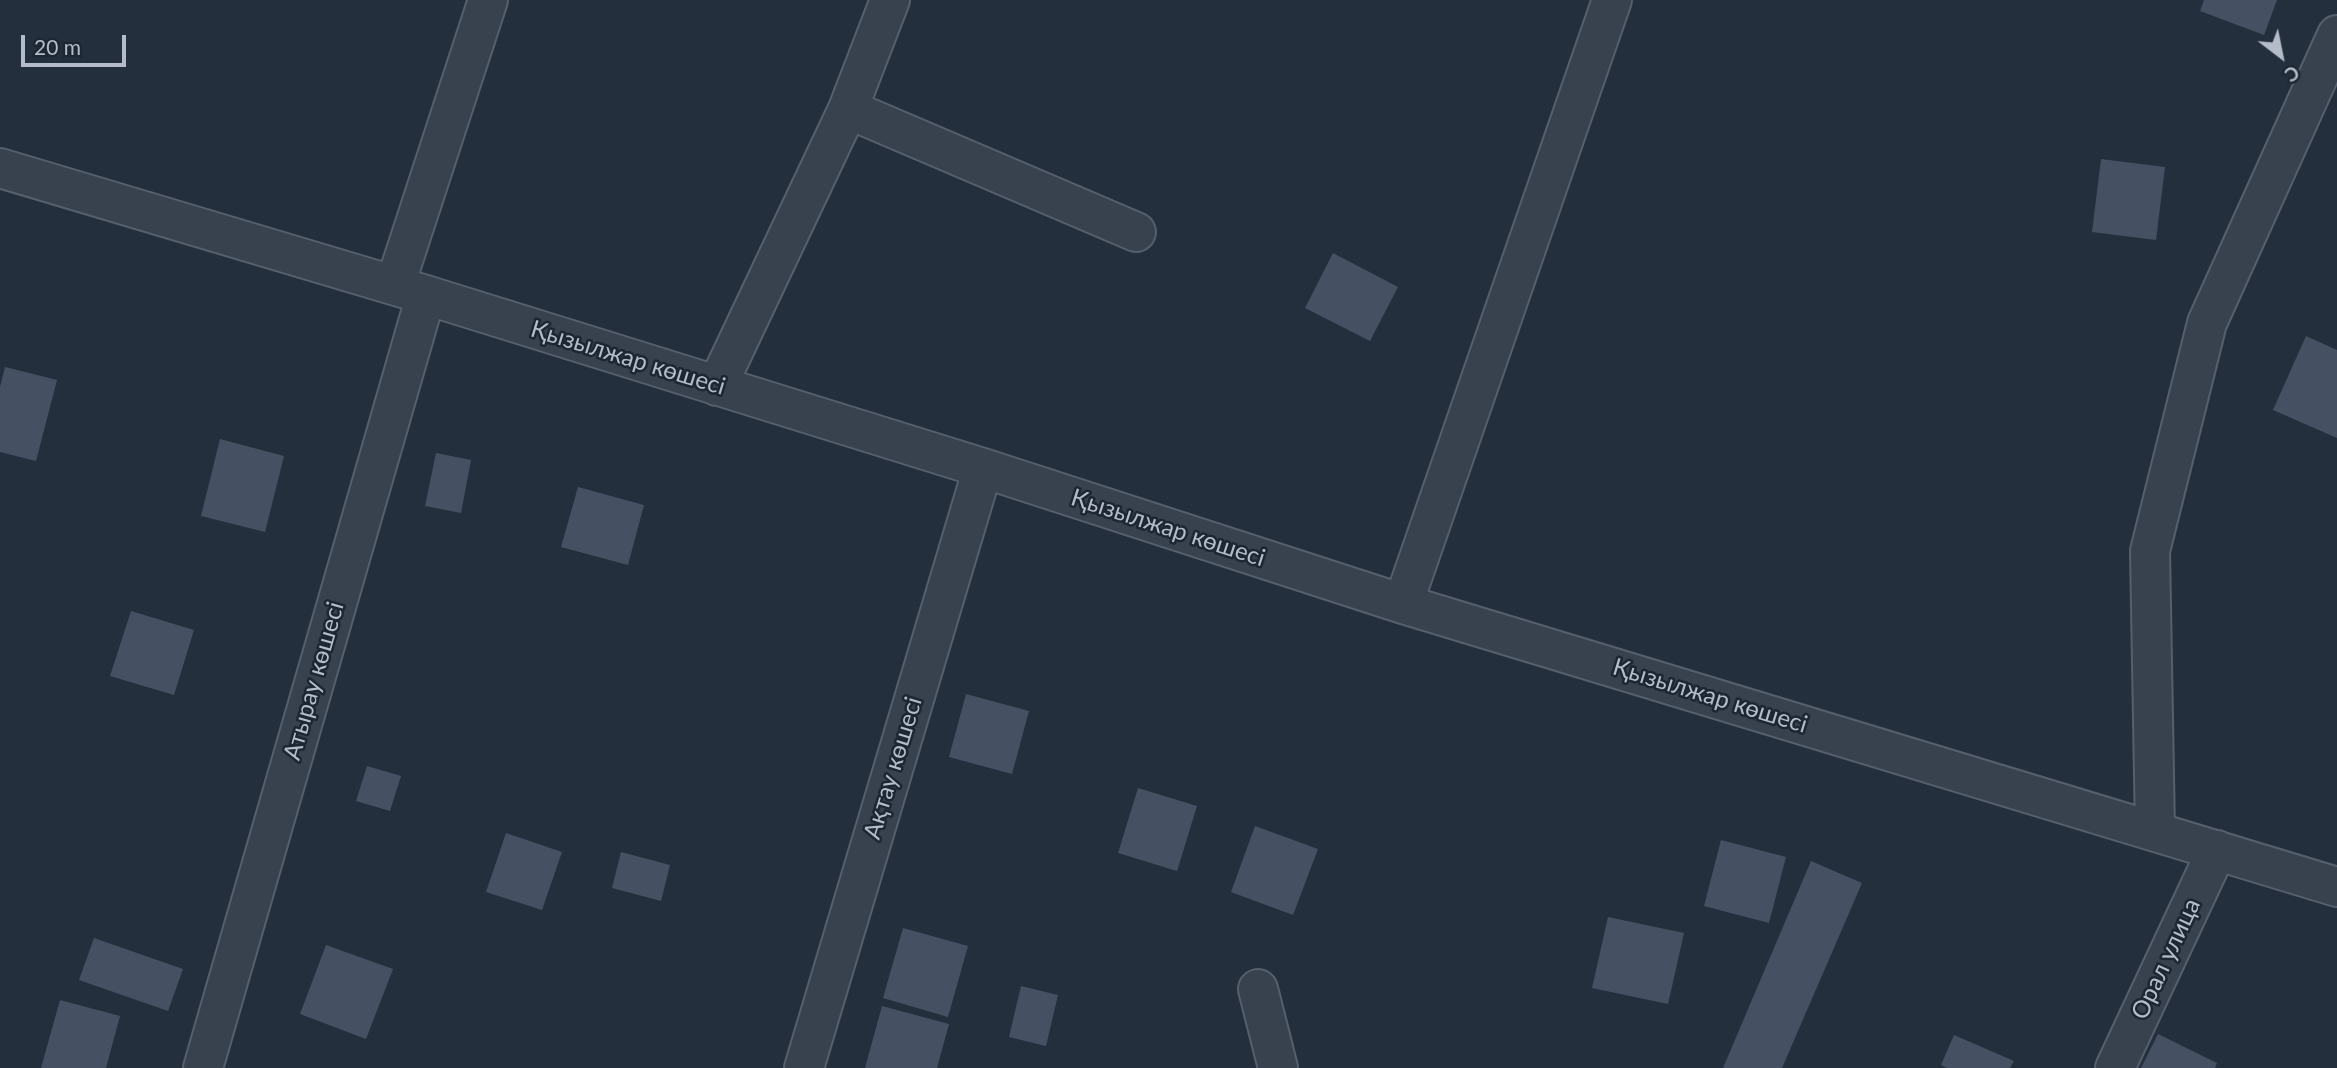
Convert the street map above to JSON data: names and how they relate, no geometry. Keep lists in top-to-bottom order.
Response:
{
  "streets": {
    "street": [
      "Қызылжар көшесі",
      "Атырау көшесі",
      "Ақтау көшесі",
      "Орал улица"
    ]
  },
  "crossings": [
    ["Қызылжар көшесі", "Атырау көшесі"],
    ["Қызылжар көшесі", "Ақтау көшесі"],
    ["Қызылжар көшесі", "Орал улица"]
  ],
  "scale_bar": "20 m",
  "north": "bottom right"
}
